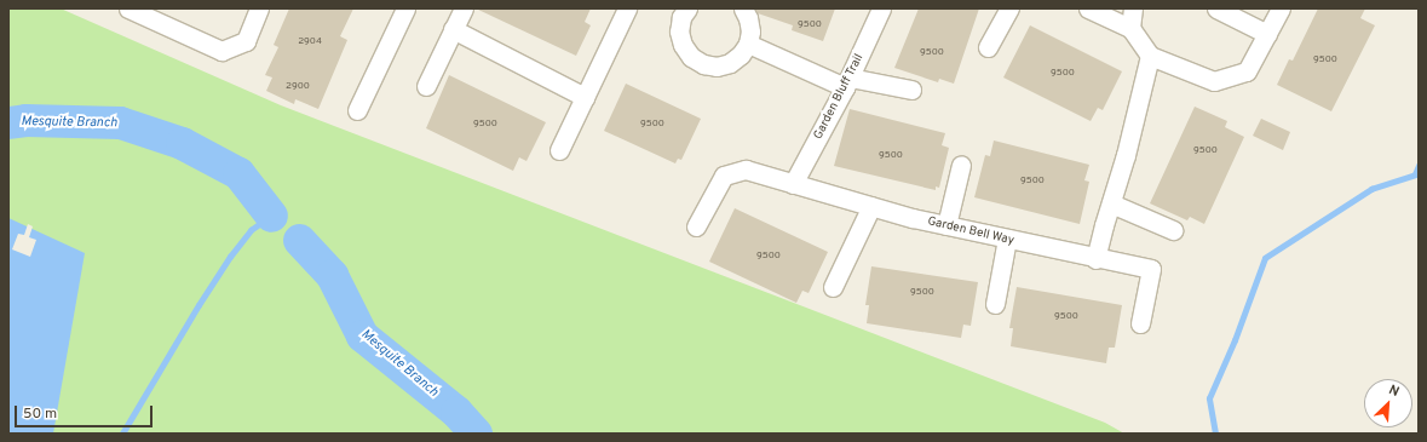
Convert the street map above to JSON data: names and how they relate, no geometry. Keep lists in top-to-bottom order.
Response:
{
  "streets": {
    "street": ["Garden Bluff Trail", "Garden Bell Way"]
  },
  "crossings": [
    ["Garden Bluff Trail", "Garden Bell Way"]
  ],
  "water": ["Mesquite Branch"],
  "house_numbers": [
    "9500",
    "2904",
    "9500",
    "9500",
    "9500",
    "2900",
    "9500",
    "9500",
    "9500",
    "9500",
    "9500",
    "9500",
    "9500",
    "9500"
  ],
  "scale_bar": "50 m",
  "north": "top right"
}
